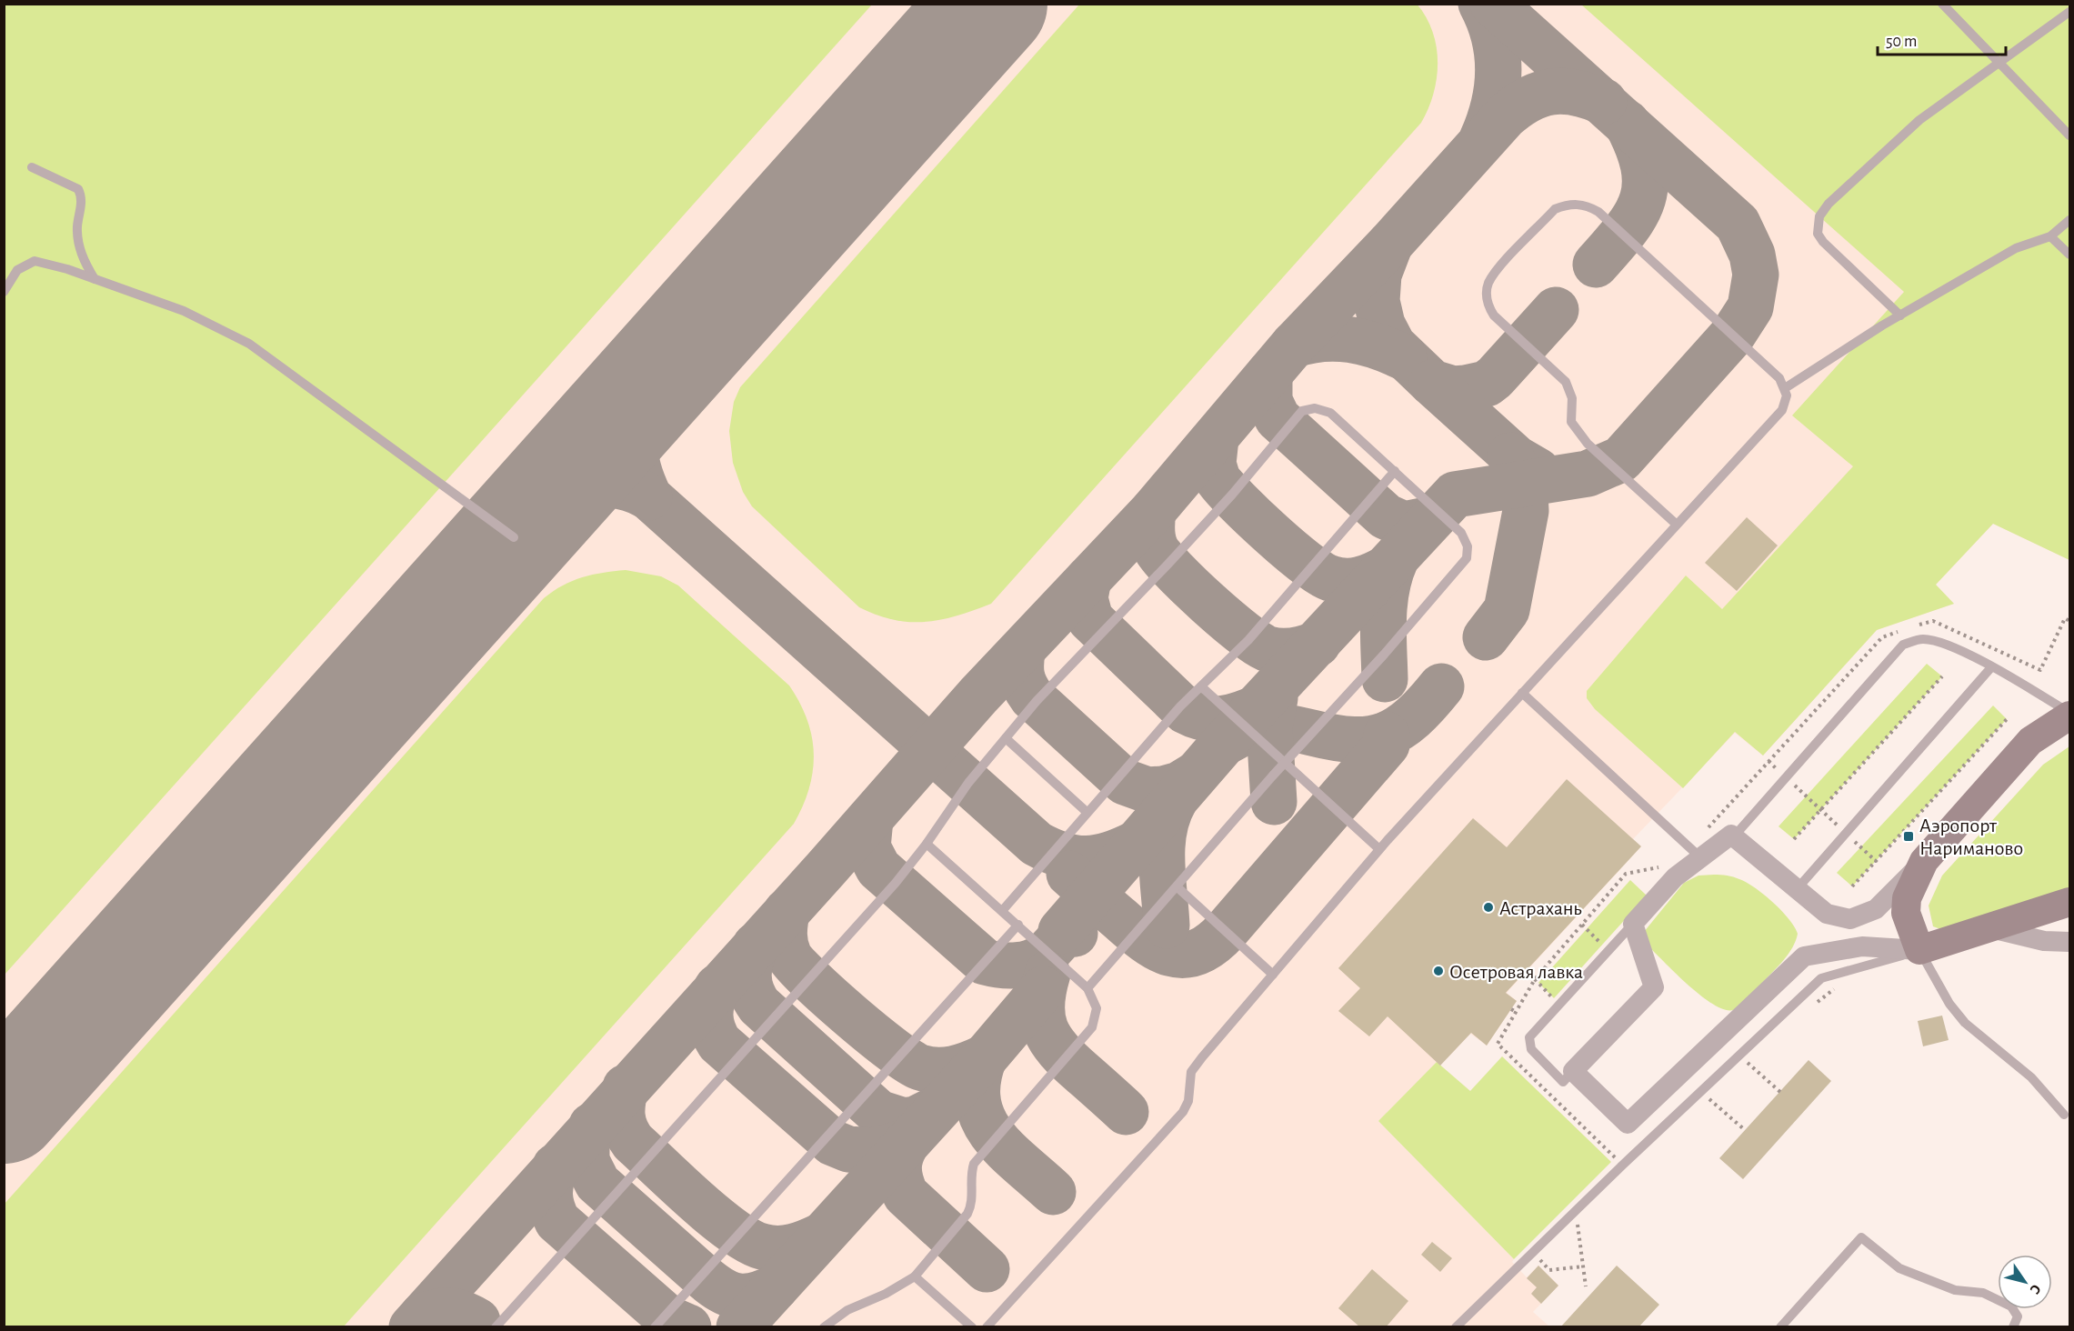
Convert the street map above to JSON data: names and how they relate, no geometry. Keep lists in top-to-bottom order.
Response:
{
  "places": {
    "transit": ["Аэропорт Нариманово"],
    "other": ["Астрахань", "Осетровая лавка"]
  },
  "scale_bar": "50 m",
  "north": "bottom right"
}
